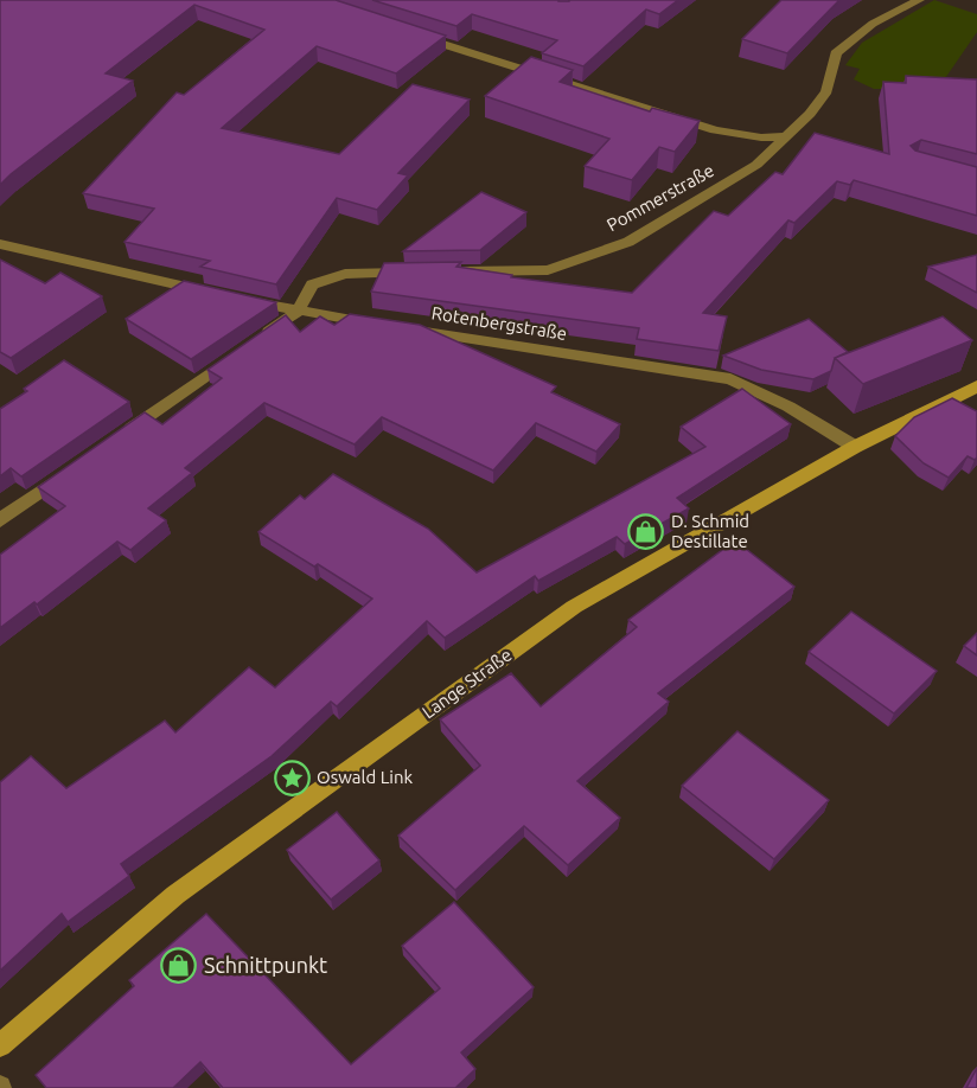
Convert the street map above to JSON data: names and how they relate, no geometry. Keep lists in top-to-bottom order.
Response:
{
  "streets": {
    "main road": ["Lange Straße"],
    "street": ["Pommerstraße", "Rotenbergstraße"]
  },
  "crossings": [
    ["Rotenbergstraße", "Lange Straße"]
  ],
  "places": {
    "shop": ["D. Schmid Destillate", "Schnittpunkt"],
    "place": ["Oswald Link"]
  }
}
